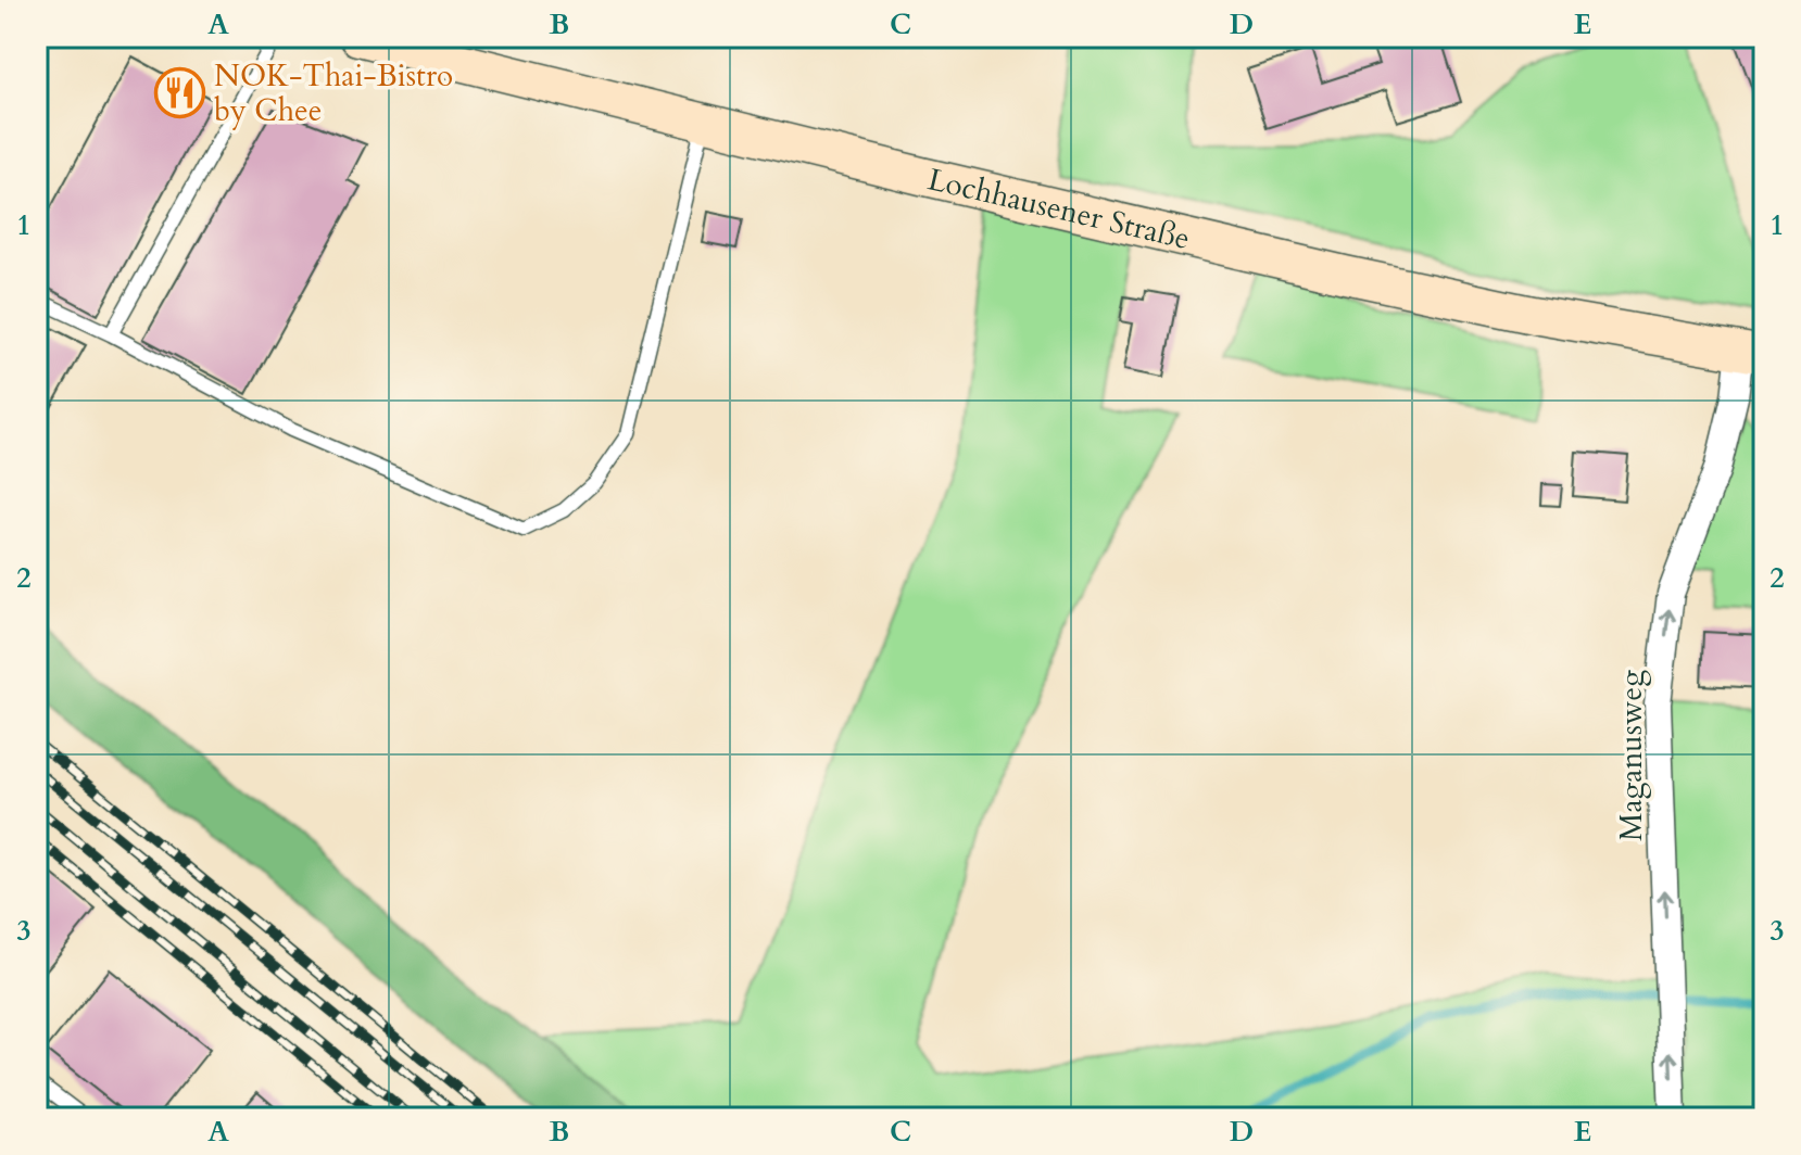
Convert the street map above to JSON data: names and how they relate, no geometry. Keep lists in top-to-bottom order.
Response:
{
  "streets": {
    "main road": ["Lochhausener Straße"],
    "street": ["Maganusweg"]
  },
  "crossings": [
    ["Lochhausener Straße", "Maganusweg"]
  ],
  "one_way": ["Maganusweg"],
  "places": {
    "restaurant": ["NOK-Thai-Bistro by Chee"]
  },
  "grid": {
    "columns": [
      "A",
      "B",
      "C",
      "D",
      "E"
    ],
    "rows": ["1", "2", "3"]
  }
}
